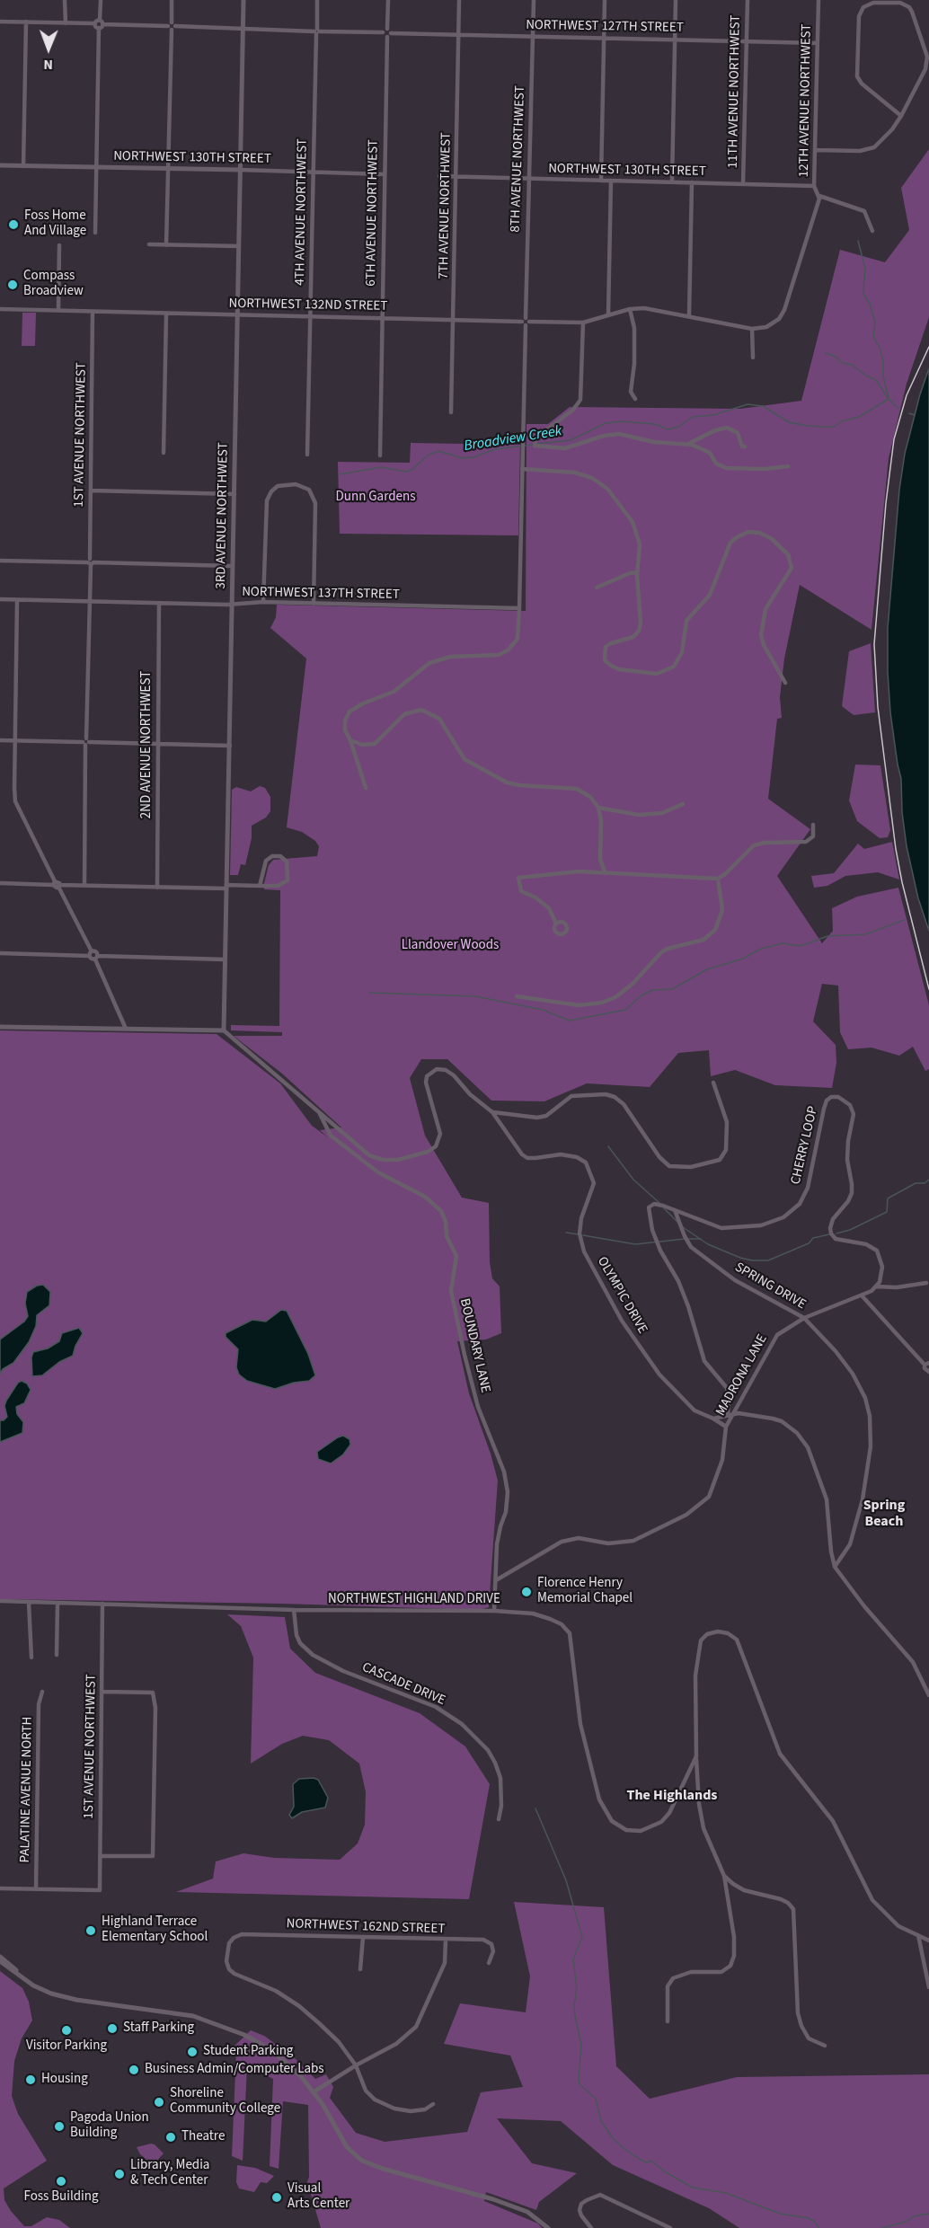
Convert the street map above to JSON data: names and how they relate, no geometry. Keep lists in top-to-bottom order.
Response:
{
  "streets": {
    "street": [
      "NORTHWEST 127TH STREET",
      "11TH AVENUE NORTHWEST",
      "12TH AVENUE NORTHWEST",
      "NORTHWEST 130TH STREET",
      "8TH AVENUE NORTHWEST",
      "7TH AVENUE NORTHWEST",
      "4TH AVENUE NORTHWEST",
      "6TH AVENUE NORTHWEST",
      "NORTHWEST 132ND STREET",
      "1ST AVENUE NORTHWEST",
      "3RD AVENUE NORTHWEST",
      "NORTHWEST 137TH STREET",
      "2ND AVENUE NORTHWEST",
      "CHERRY LOOP",
      "SPRING DRIVE",
      "OLYMPIC DRIVE",
      "BOUNDARY LANE",
      "MADRONA LANE",
      "NORTHWEST HIGHLAND DRIVE",
      "CASCADE DRIVE",
      "PALATINE AVENUE NORTH",
      "NORTHWEST 162ND STREET"
    ]
  },
  "crossings": [
    ["NORTHWEST 127TH STREET", "11TH AVENUE NORTHWEST"],
    ["NORTHWEST 127TH STREET", "12TH AVENUE NORTHWEST"],
    ["NORTHWEST 127TH STREET", "8TH AVENUE NORTHWEST"],
    ["NORTHWEST 127TH STREET", "7TH AVENUE NORTHWEST"],
    ["NORTHWEST 127TH STREET", "4TH AVENUE NORTHWEST"],
    ["NORTHWEST 127TH STREET", "6TH AVENUE NORTHWEST"],
    ["NORTHWEST 127TH STREET", "3RD AVENUE NORTHWEST"],
    ["11TH AVENUE NORTHWEST", "NORTHWEST 130TH STREET"],
    ["12TH AVENUE NORTHWEST", "NORTHWEST 130TH STREET"],
    ["12TH AVENUE NORTHWEST", "NORTHWEST 132ND STREET"],
    ["NORTHWEST 130TH STREET", "8TH AVENUE NORTHWEST"],
    ["NORTHWEST 130TH STREET", "7TH AVENUE NORTHWEST"],
    ["NORTHWEST 130TH STREET", "4TH AVENUE NORTHWEST"],
    ["NORTHWEST 130TH STREET", "6TH AVENUE NORTHWEST"],
    ["NORTHWEST 130TH STREET", "3RD AVENUE NORTHWEST"],
    ["8TH AVENUE NORTHWEST", "NORTHWEST 132ND STREET"],
    ["8TH AVENUE NORTHWEST", "NORTHWEST 137TH STREET"],
    ["7TH AVENUE NORTHWEST", "NORTHWEST 132ND STREET"],
    ["4TH AVENUE NORTHWEST", "NORTHWEST 132ND STREET"],
    ["6TH AVENUE NORTHWEST", "NORTHWEST 132ND STREET"],
    ["NORTHWEST 132ND STREET", "1ST AVENUE NORTHWEST"],
    ["NORTHWEST 132ND STREET", "3RD AVENUE NORTHWEST"],
    ["1ST AVENUE NORTHWEST", "NORTHWEST 137TH STREET"],
    ["1ST AVENUE NORTHWEST", "NORTHWEST HIGHLAND DRIVE"],
    ["1ST AVENUE NORTHWEST", "PALATINE AVENUE NORTH"],
    ["3RD AVENUE NORTHWEST", "NORTHWEST 137TH STREET"],
    ["3RD AVENUE NORTHWEST", "BOUNDARY LANE"],
    ["NORTHWEST 137TH STREET", "2ND AVENUE NORTHWEST"],
    ["CHERRY LOOP", "SPRING DRIVE"],
    ["SPRING DRIVE", "MADRONA LANE"],
    ["OLYMPIC DRIVE", "BOUNDARY LANE"],
    ["BOUNDARY LANE", "NORTHWEST HIGHLAND DRIVE"],
    ["NORTHWEST HIGHLAND DRIVE", "CASCADE DRIVE"]
  ],
  "districts": ["Spring Beach", "The Highlands"],
  "water": ["Broadview Creek"],
  "parks": ["Dunn Gardens", "Llandover Woods"],
  "places": [
    "Foss Home And Village",
    "Compass Broadview",
    "Florence Henry Memorial Chapel",
    "Highland Terrace Elementary School",
    "Staff Parking",
    "Visitor Parking",
    "Student Parking",
    "Business Admin/Computer Labs",
    "Housing",
    "Shoreline Community College",
    "Pagoda Union Building",
    "Theatre",
    "Library, Media & Tech Center",
    "Foss Building",
    "Visual Arts Center"
  ],
  "north": "bottom"
}
